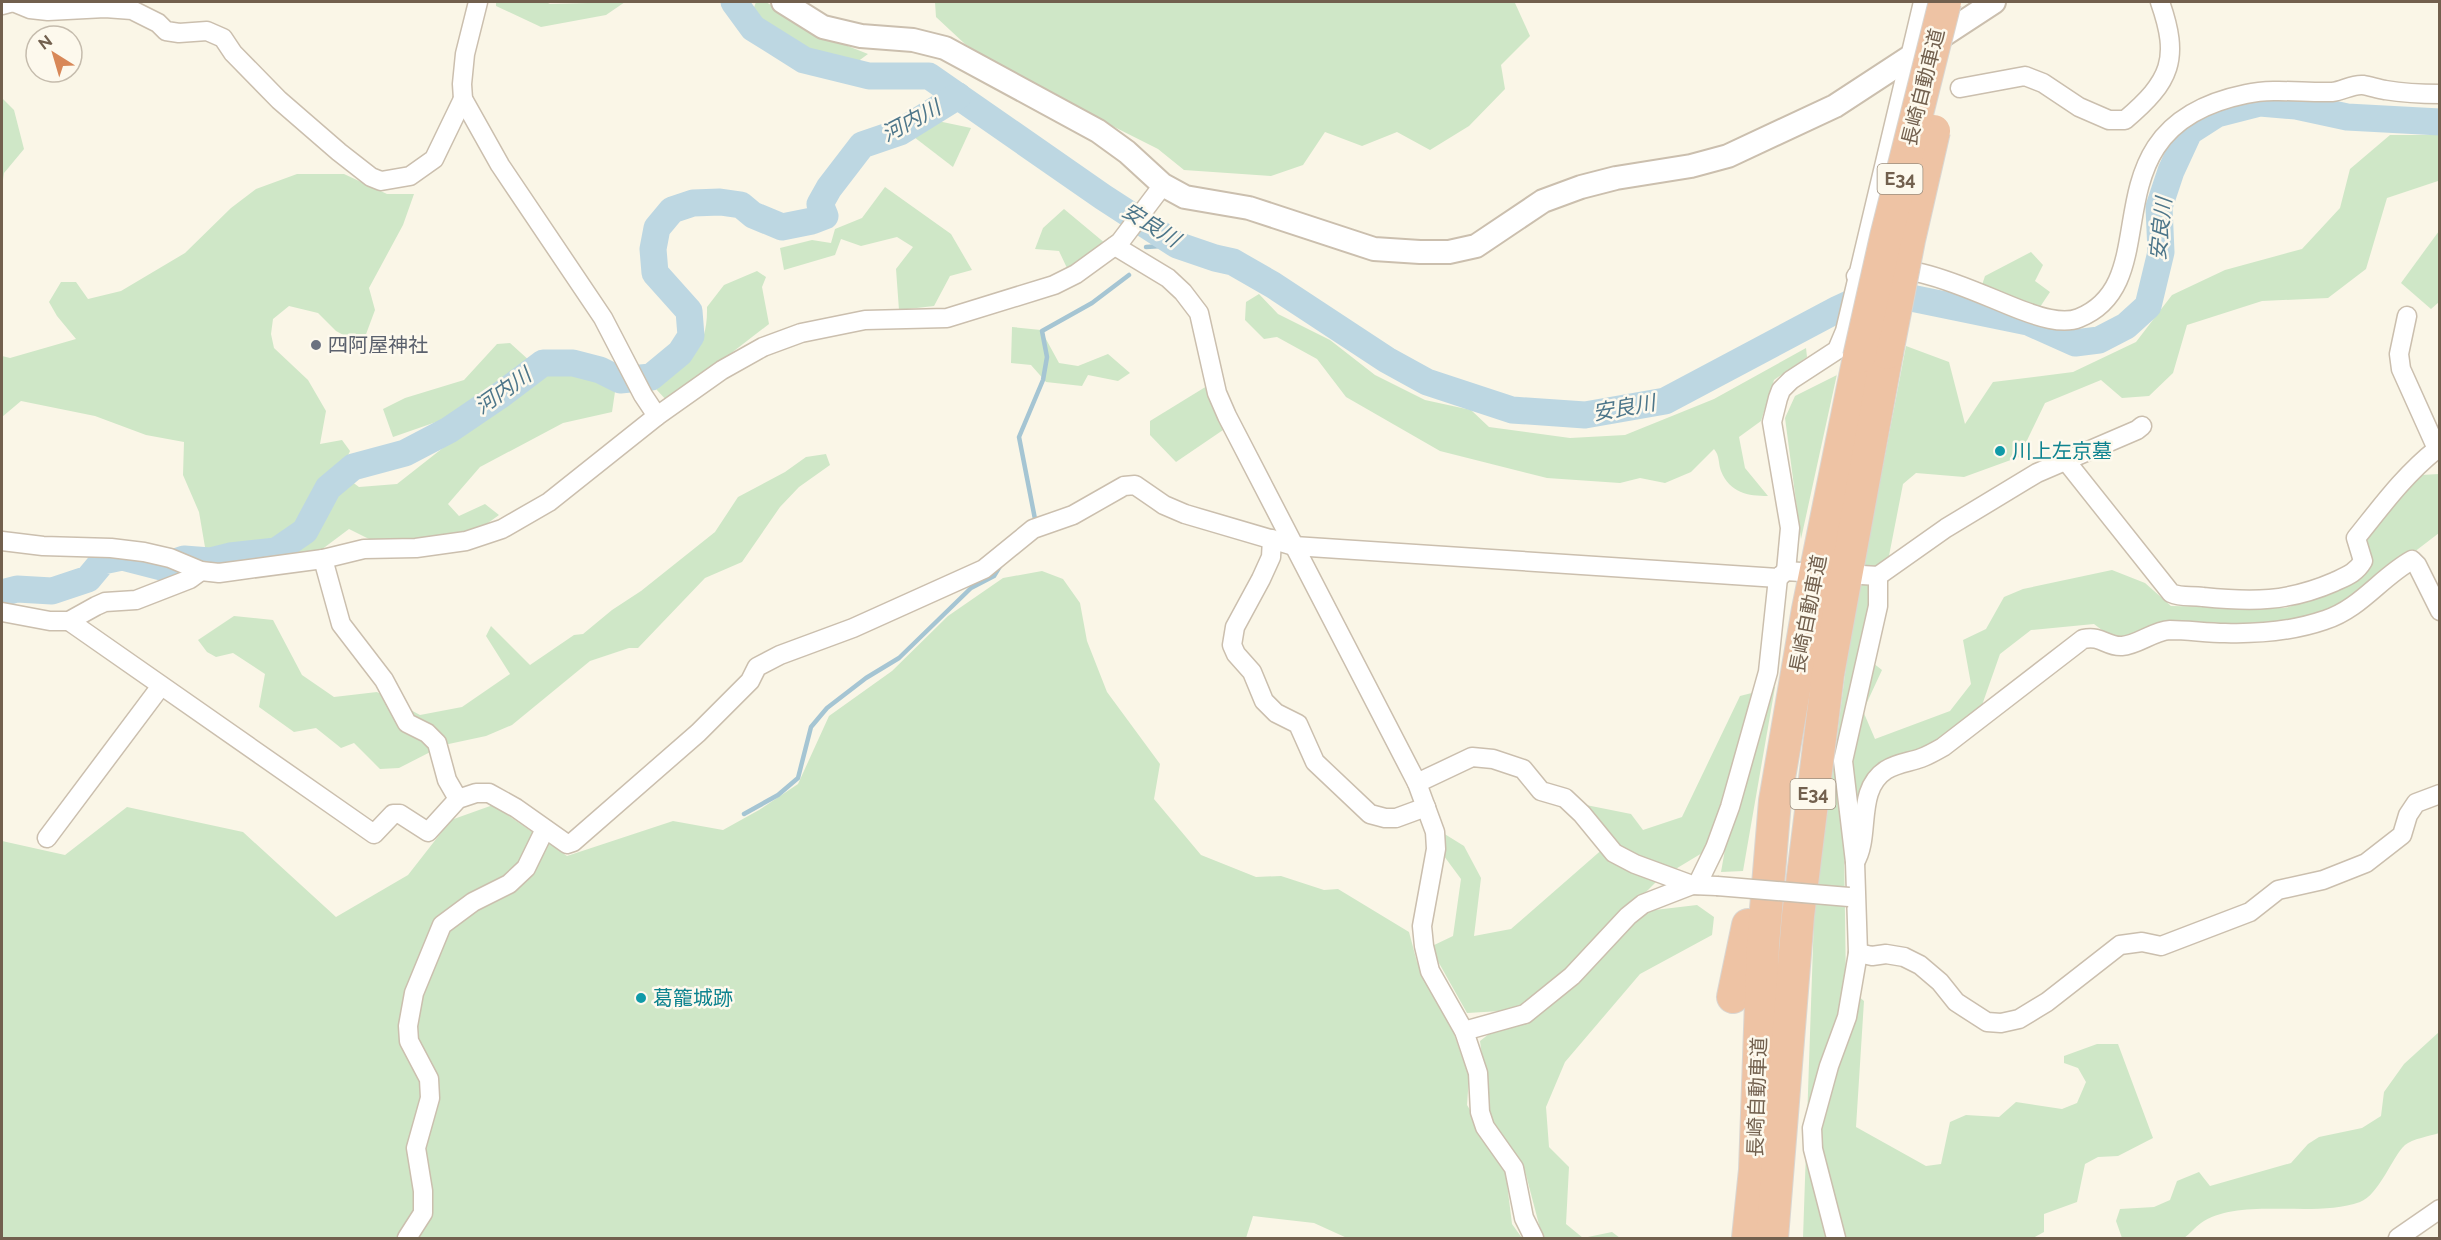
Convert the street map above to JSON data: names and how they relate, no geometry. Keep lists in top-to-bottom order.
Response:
{
  "streets": {
    "highway": ["長崎自動車道", "E34"]
  },
  "water": ["河内川", "安良川"],
  "places": ["四阿屋神社", "川上左京墓", "葛籠城跡"],
  "north": "top left"
}
